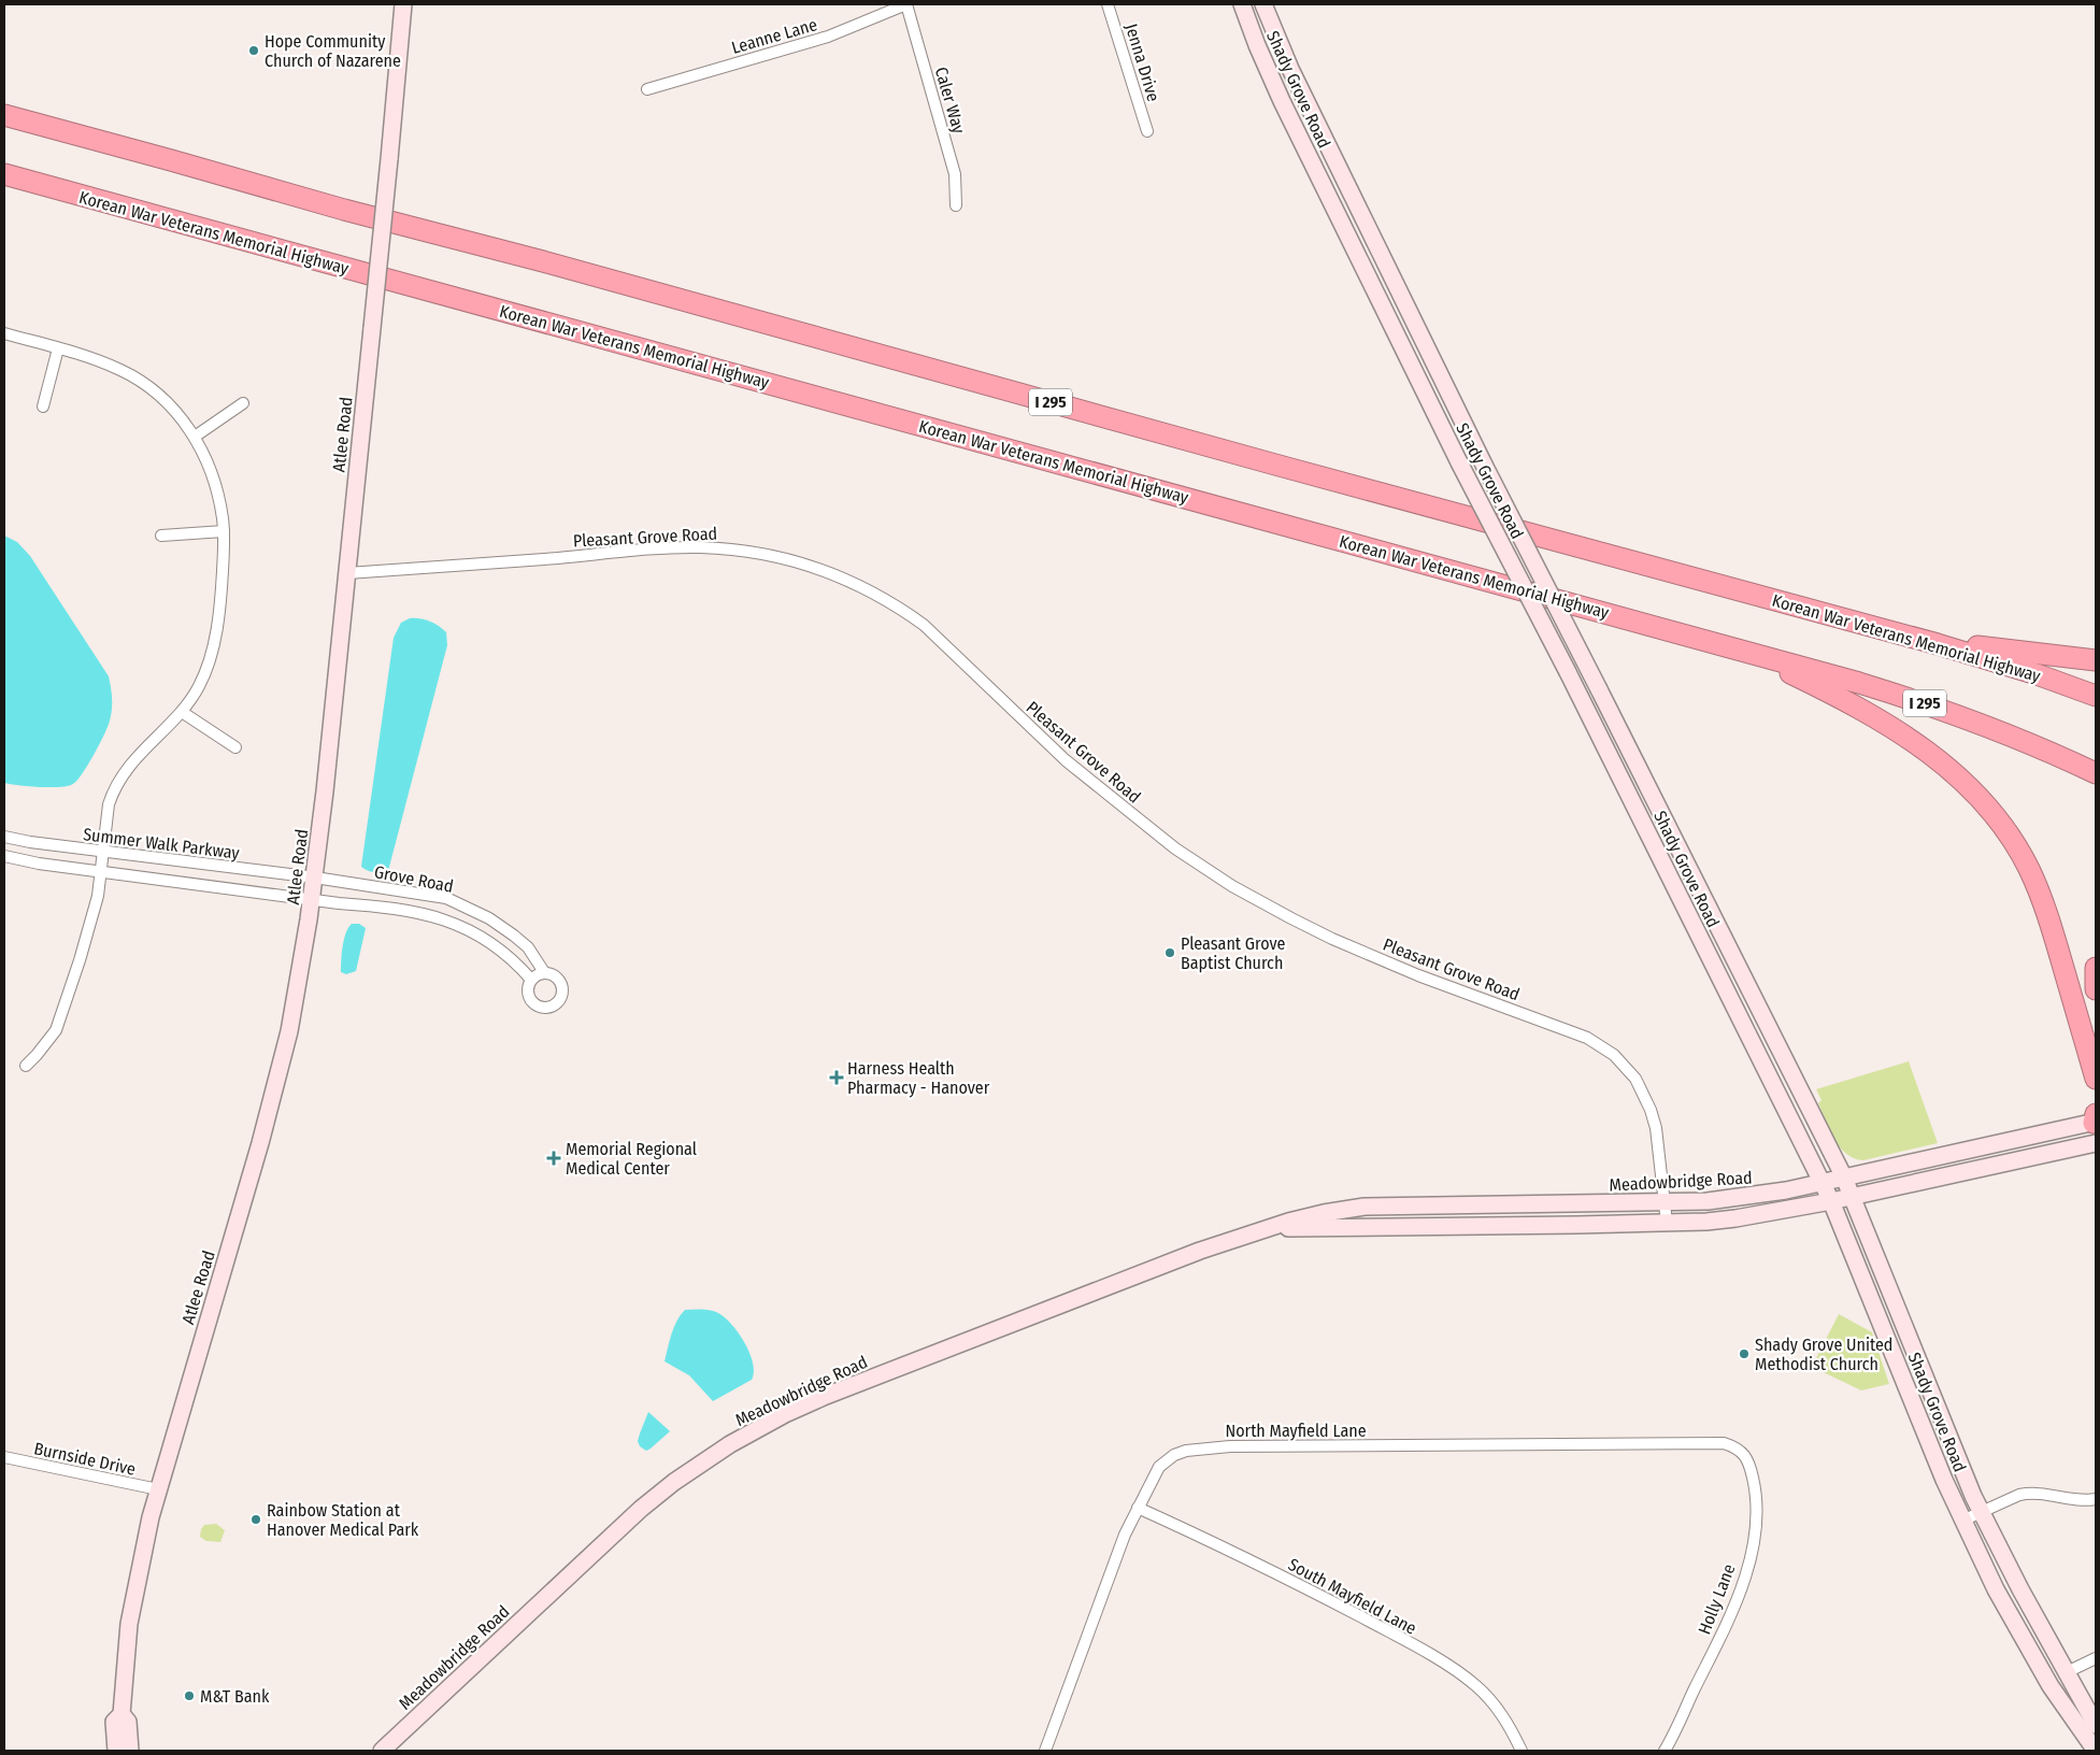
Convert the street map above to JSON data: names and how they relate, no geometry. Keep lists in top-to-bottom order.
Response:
{
  "streets": {
    "highway": ["Korean War Veterans Memorial Highway", "I 295"],
    "main road": ["Shady Grove Road", "Atlee Road", "Meadowbridge Road"],
    "street": [
      "Leanne Lane",
      "Jenna Drive",
      "Caler Way",
      "Pleasant Grove Road",
      "Summer Walk Parkway",
      "Grove Road",
      "North Mayfield Lane",
      "Burnside Drive",
      "South Mayfield Lane",
      "Holly Lane"
    ]
  },
  "crossings": [
    ["Leanne Lane", "Caler Way"],
    ["Shady Grove Road", "Meadowbridge Road"],
    ["Atlee Road", "Pleasant Grove Road"],
    ["Atlee Road", "Summer Walk Parkway"],
    ["Atlee Road", "Grove Road"],
    ["Atlee Road", "Burnside Drive"],
    ["Pleasant Grove Road", "Meadowbridge Road"],
    ["Summer Walk Parkway", "Grove Road"],
    ["North Mayfield Lane", "South Mayfield Lane"],
    ["North Mayfield Lane", "Holly Lane"]
  ],
  "places": {
    "other": [
      "Hope Community Church of Nazarene",
      "Pleasant Grove Baptist Church",
      "Shady Grove United Methodist Church",
      "Rainbow Station at Hanover Medical Park",
      "M&T Bank"
    ],
    "health": ["Harness Health Pharmacy - Hanover", "Memorial Regional Medical Center"]
  }
}
